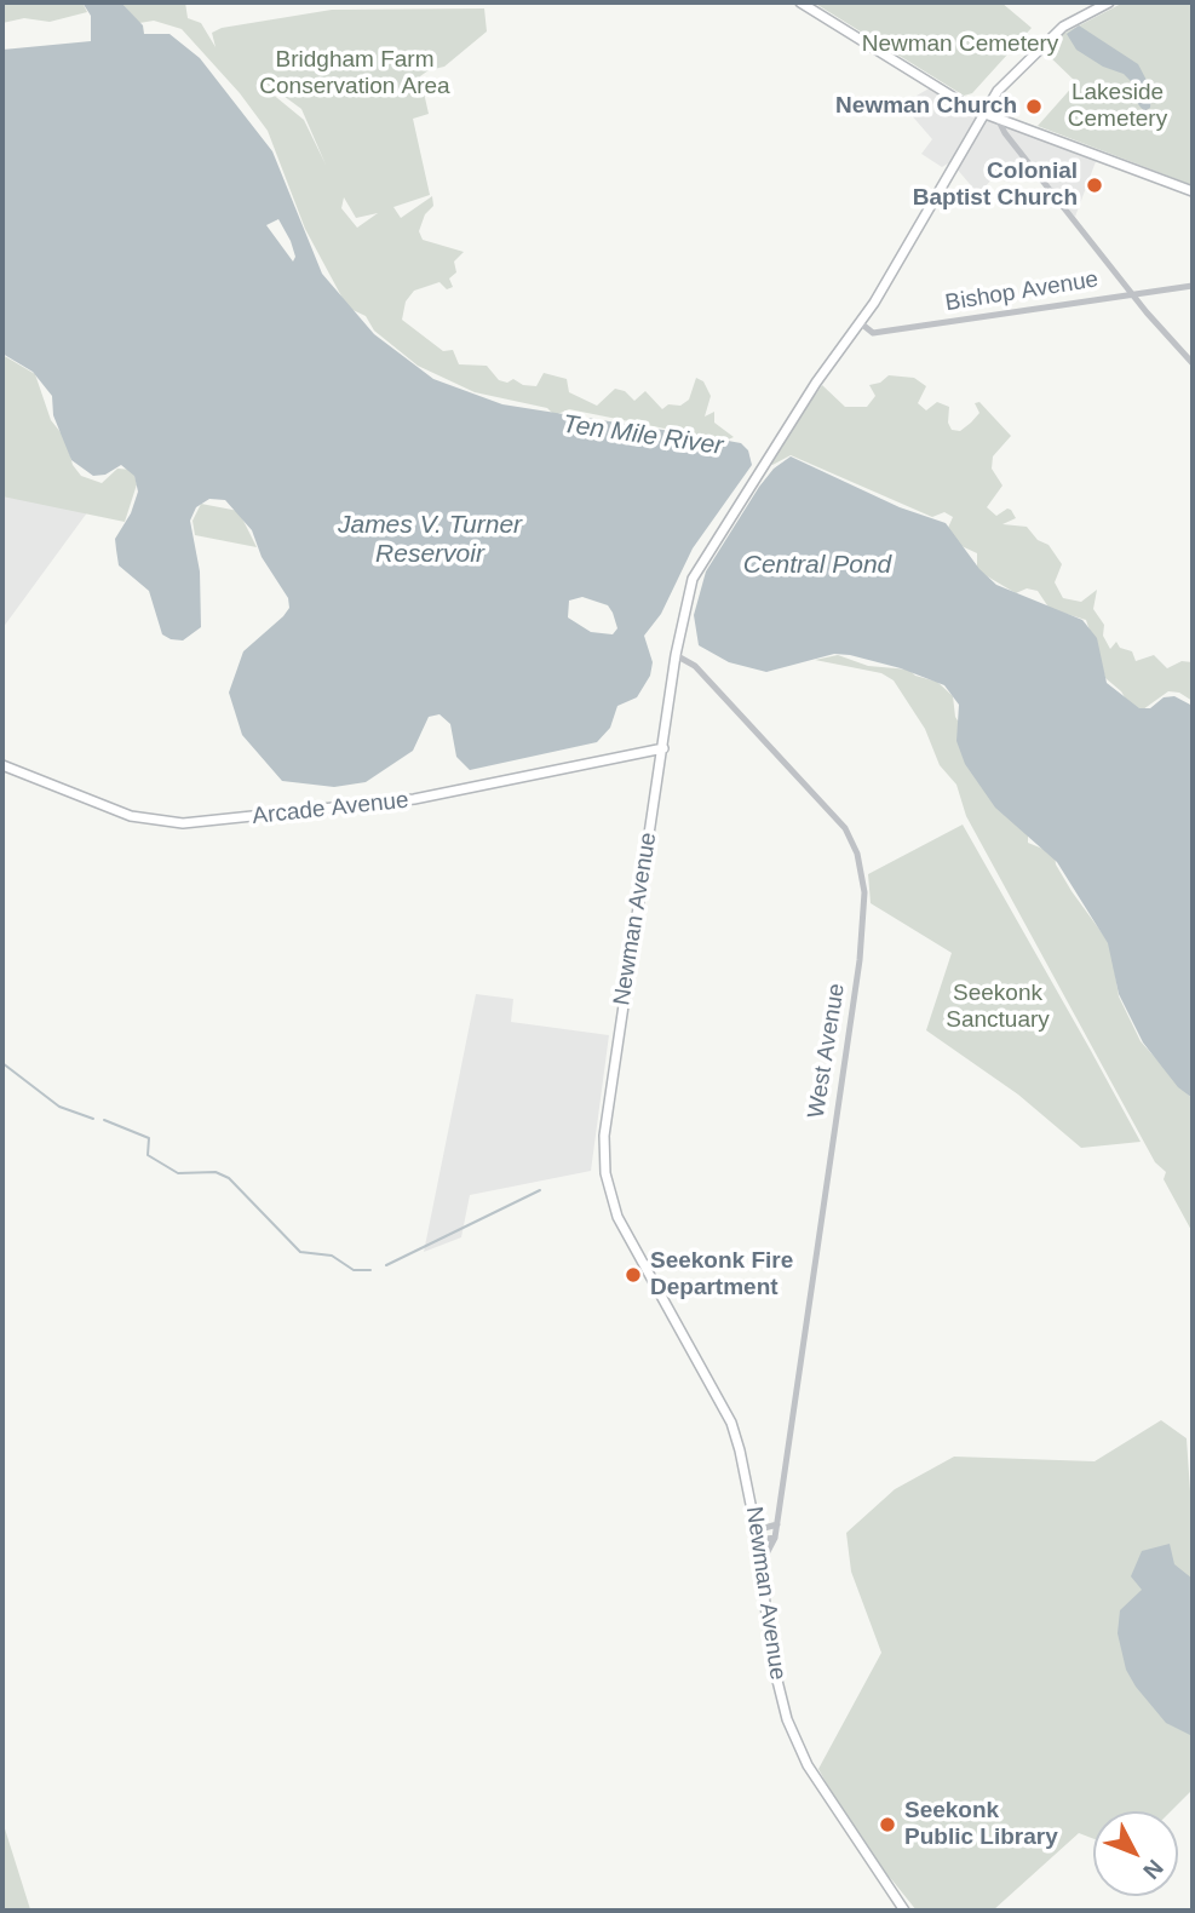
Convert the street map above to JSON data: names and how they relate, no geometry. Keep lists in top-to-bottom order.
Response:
{
  "streets": {
    "main road": ["Arcade Avenue", "Newman Avenue"],
    "street": ["Bishop Avenue", "West Avenue"]
  },
  "crossings": [
    ["Bishop Avenue", "Newman Avenue"],
    ["Arcade Avenue", "Newman Avenue"],
    ["Newman Avenue", "West Avenue"]
  ],
  "water": ["Ten Mile River", "James V. Turner Reservoir", "Central Pond"],
  "parks": [
    "Newman Cemetery",
    "Bridgham Farm Conservation Area",
    "Lakeside Cemetery",
    "Seekonk Sanctuary"
  ],
  "places": [
    "Newman Church",
    "Colonial Baptist Church",
    "Seekonk Fire Department",
    "Seekonk Public Library"
  ],
  "north": "bottom right"
}
